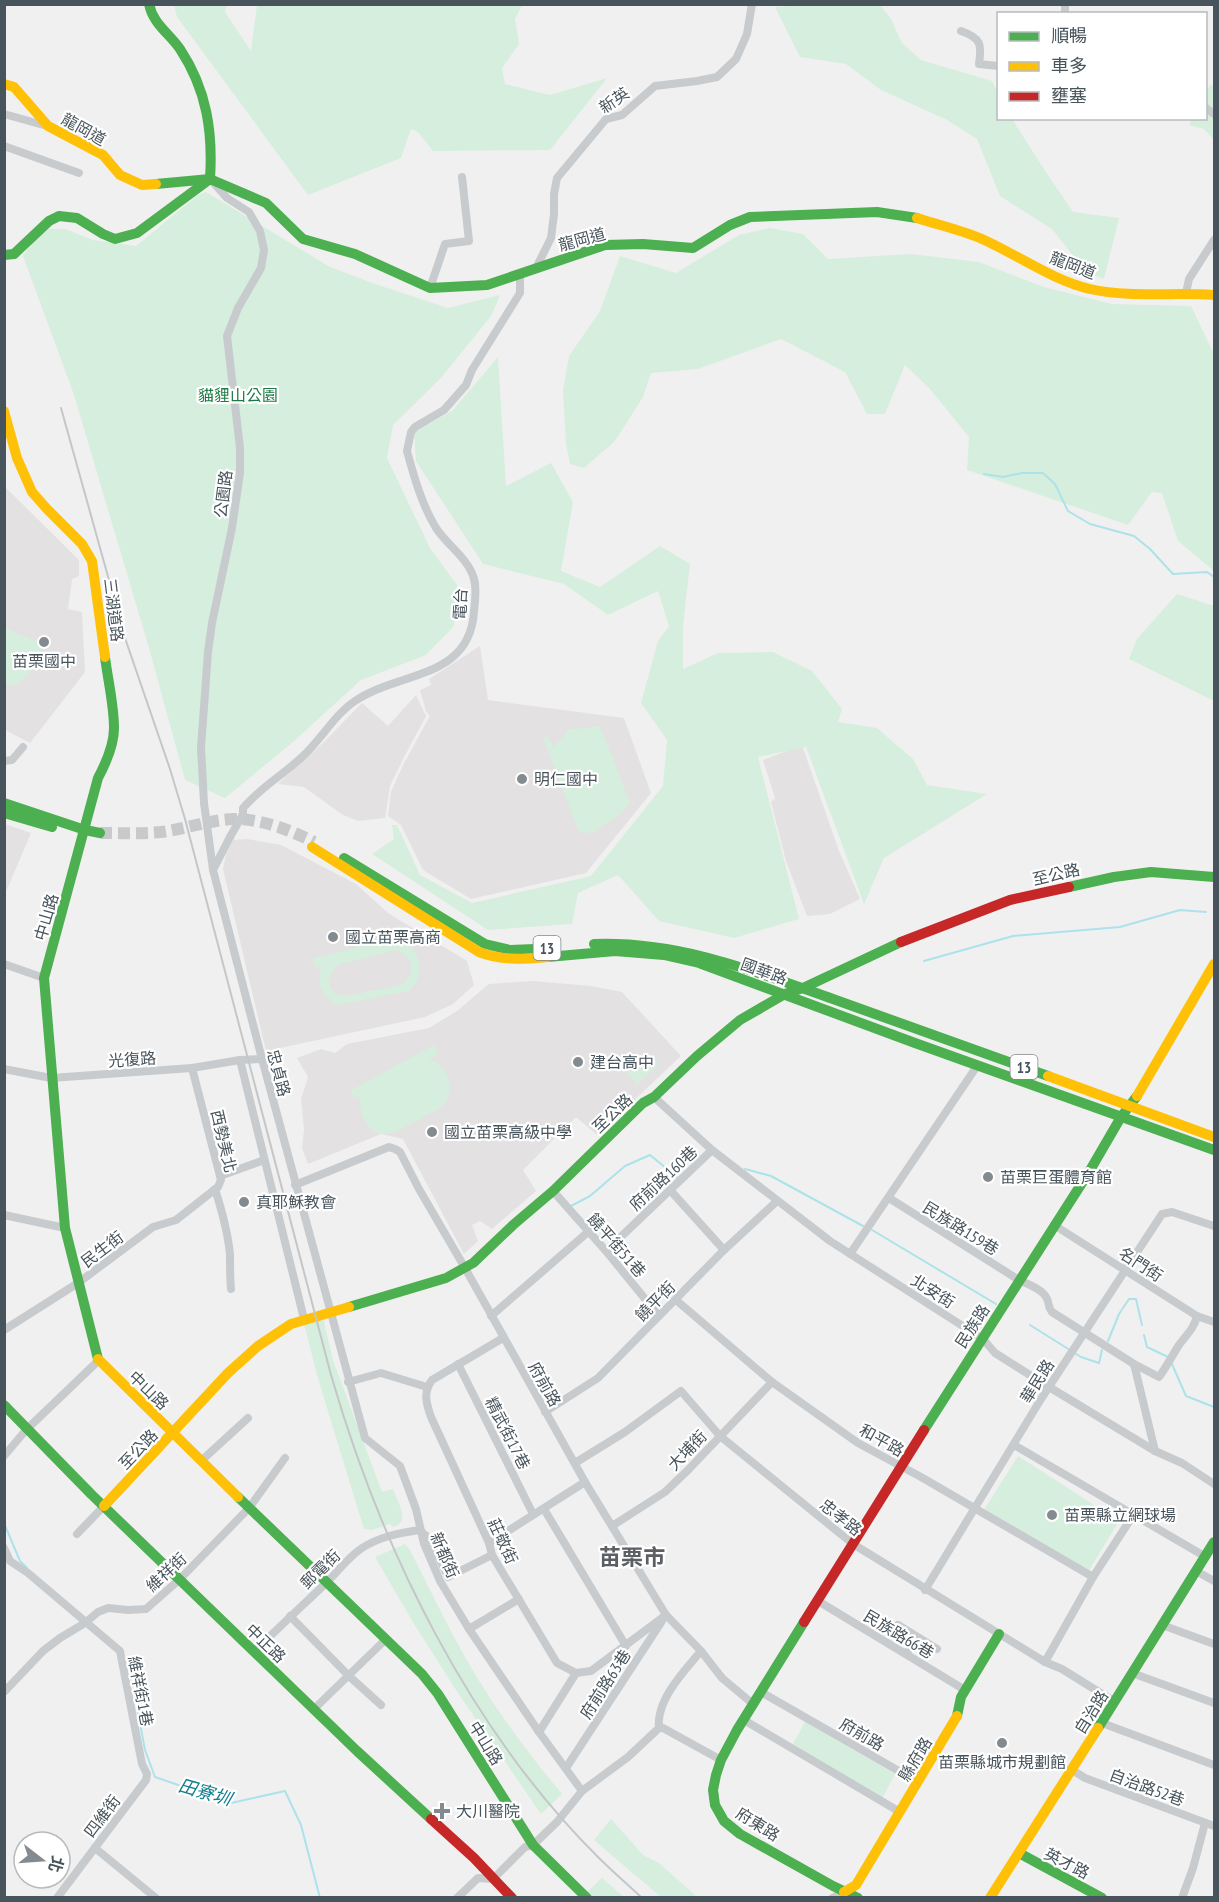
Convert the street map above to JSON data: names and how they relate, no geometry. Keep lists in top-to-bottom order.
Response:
{
  "streets": {
    "street": [
      "新英",
      "龍岡道",
      "公園路",
      "電台",
      "三湖道路",
      "至公路",
      "中山路",
      "13",
      "國華路",
      "光復路",
      "忠貞路",
      "西勢美北",
      "府前路160巷",
      "民族路159巷",
      "饒平街51巷",
      "民生街",
      "名門街",
      "北安街",
      "饒平街",
      "民族路",
      "華民路",
      "府前路",
      "精武街17巷",
      "和平路",
      "大埔街",
      "忠孝路",
      "莊敬街",
      "新都街",
      "郵電街",
      "維祥街",
      "民族路66巷",
      "中正路",
      "府前路63巷",
      "維祥街1巷",
      "自治路",
      "縣府路",
      "自治路52巷",
      "四維街",
      "府東路",
      "英才路"
    ]
  },
  "crossings": [
    ["新英", "龍岡道"],
    ["龍岡道", "公園路"],
    ["龍岡道", "電台"],
    ["公園路", "忠貞路"],
    ["電台", "忠貞路"],
    ["三湖道路", "中山路"],
    ["至公路", "中山路"],
    ["至公路", "國華路"],
    ["至公路", "忠貞路"],
    ["至公路", "饒平街51巷"],
    ["至公路", "北安街"],
    ["至公路", "府前路"],
    ["至公路", "新都街"],
    ["至公路", "中正路"],
    ["中山路", "光復路"],
    ["中山路", "民生街"],
    ["中山路", "郵電街"],
    ["中山路", "維祥街"],
    ["國華路", "民族路"],
    ["光復路", "忠貞路"],
    ["光復路", "西勢美北"],
    ["忠貞路", "府前路"],
    ["忠貞路", "新都街"],
    ["西勢美北", "民生街"],
    ["府前路160巷", "饒平街51巷"],
    ["府前路160巷", "北安街"],
    ["民族路159巷", "名門街"],
    ["民族路159巷", "民族路"],
    ["民族路159巷", "華民路"],
    ["饒平街51巷", "饒平街"],
    ["名門街", "民族路"],
    ["名門街", "華民路"],
    ["北安街", "饒平街"],
    ["北安街", "民族路"],
    ["北安街", "華民路"],
    ["饒平街", "府前路"],
    ["饒平街", "和平路"],
    ["民族路", "府前路"],
    ["民族路", "和平路"],
    ["民族路", "忠孝路"],
    ["民族路", "民族路66巷"],
    ["民族路", "府東路"],
    ["華民路", "和平路"],
    ["華民路", "忠孝路"],
    ["府前路", "大埔街"],
    ["府前路", "忠孝路"],
    ["府前路", "府前路63巷"],
    ["府前路", "縣府路"],
    ["府前路", "府東路"],
    ["和平路", "大埔街"],
    ["大埔街", "忠孝路"],
    ["忠孝路", "自治路"],
    ["忠孝路", "縣府路"],
    ["新都街", "郵電街"],
    ["新都街", "府前路63巷"],
    ["郵電街", "中正路"],
    ["維祥街", "中正路"],
    ["維祥街", "維祥街1巷"],
    ["民族路66巷", "縣府路"],
    ["維祥街1巷", "四維街"],
    ["自治路", "自治路52巷"],
    ["自治路", "英才路"],
    ["縣府路", "府東路"]
  ],
  "districts": ["苗栗市"],
  "water": ["田寮圳"],
  "parks": ["貓貍山公園"],
  "places": {
    "other": [
      "苗栗國中",
      "明仁國中",
      "國立苗栗高商",
      "建台高中",
      "國立苗栗高級中學",
      "苗栗巨蛋體育館",
      "真耶穌教會",
      "苗栗縣立網球場",
      "苗栗縣城市規劃館"
    ],
    "health": ["大川醫院"]
  },
  "legend": ["順暢", "車多", "壅塞"],
  "north": "right"
}
